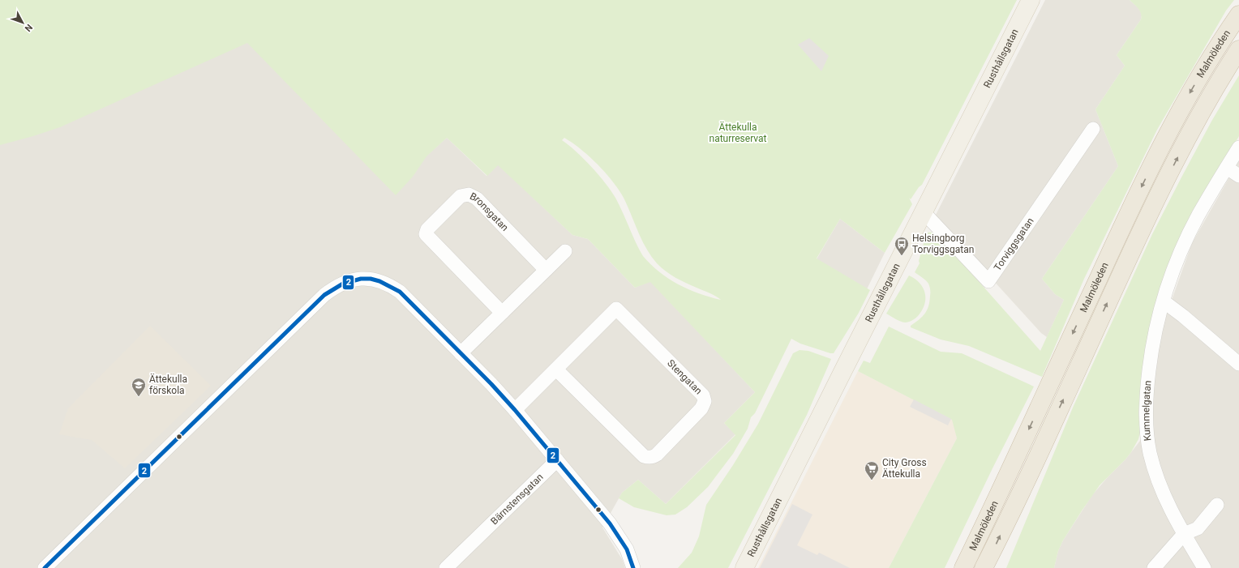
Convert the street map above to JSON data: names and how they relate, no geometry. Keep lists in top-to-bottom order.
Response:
{
  "streets": {
    "highway": ["Malmöleden"],
    "main road": ["Rusthållsgatan"],
    "street": [
      "Bronsgatan",
      "Torviggsgatan",
      "Stengatan",
      "Kummelgatan",
      "Bärnstensgatan"
    ]
  },
  "crossings": [
    ["Rusthållsgatan", "Torviggsgatan"]
  ],
  "parks": ["Ättekulla naturreservat"],
  "places": {
    "bus stop": ["Helsingborg Torviggsgatan"],
    "school or university": ["Ättekulla förskola"],
    "supermarket": ["City Gross Ättekulla"]
  },
  "lines": ["transit line 2"],
  "north": "bottom right"
}
